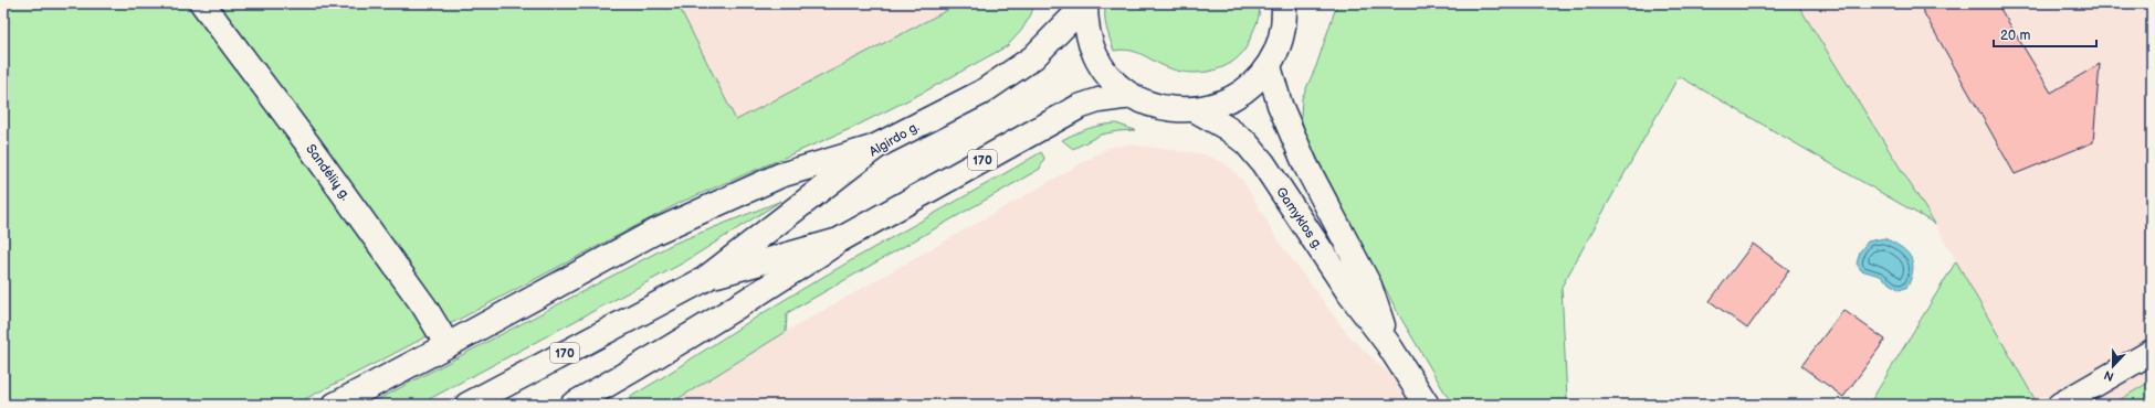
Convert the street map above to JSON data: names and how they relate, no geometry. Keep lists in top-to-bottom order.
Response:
{
  "streets": {
    "street": [
      "Algirdo g.",
      "170",
      "Sandėlių g.",
      "Gamyklos g."
    ]
  },
  "crossings": [
    ["Algirdo g.", "Gamyklos g."]
  ],
  "scale_bar": "20 m",
  "north": "bottom"
}
